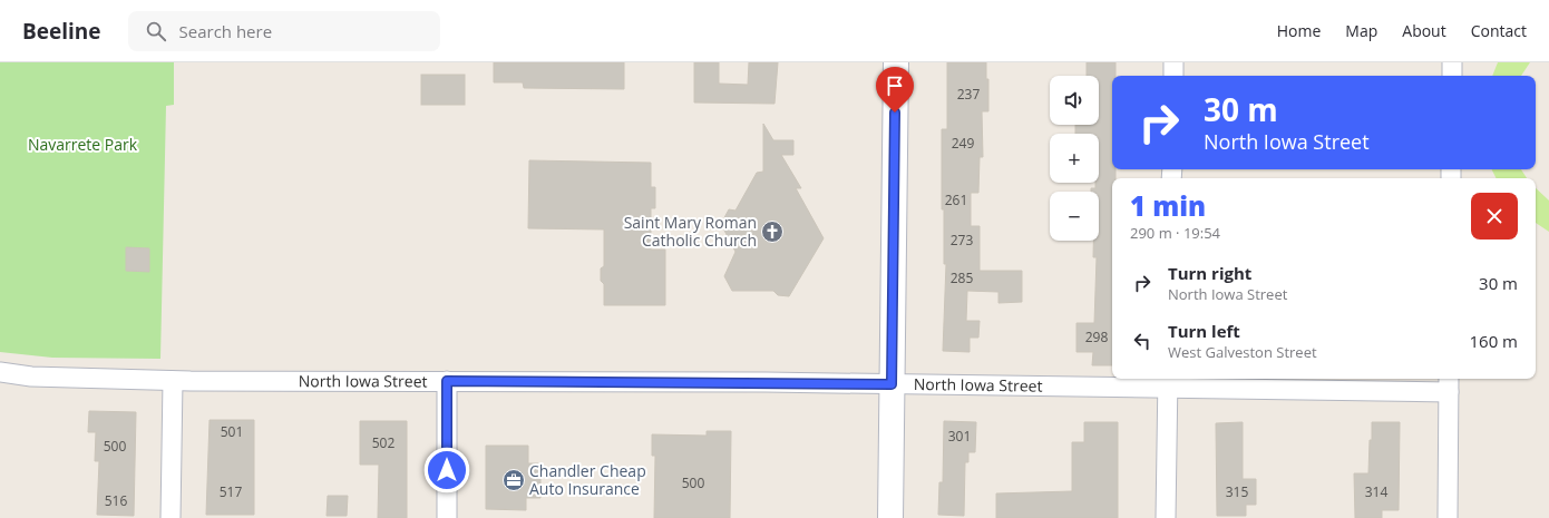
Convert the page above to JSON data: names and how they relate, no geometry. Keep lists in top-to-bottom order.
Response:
{
  "streets": {
    "street": ["North Iowa Street"]
  },
  "parks": ["Navarrete Park"],
  "places": {
    "church": ["Saint Mary Roman Catholic Church"],
    "office": ["Chandler Cheap Auto Insurance"]
  },
  "house_numbers": [
    "237",
    "249",
    "261",
    "273",
    "285",
    "298",
    "501",
    "301",
    "502",
    "500",
    "500",
    "517",
    "315",
    "314",
    "516"
  ],
  "page": {
    "header": "Beeline",
    "search": "Search here",
    "nav": [
      "Home",
      "Map",
      "About",
      "Contact"
    ],
    "map_buttons": ["+", "−"],
    "turn": ["30 m", "North Iowa Street"],
    "heading": ["1 min", "290 m · 19:54"],
    "list": [
      {
        "name": "Turn right",
        "note": "North Iowa Street",
        "value": "30 m"
      },
      {
        "name": "Turn left",
        "note": "West Galveston Street",
        "value": "160 m"
      }
    ]
  }
}
